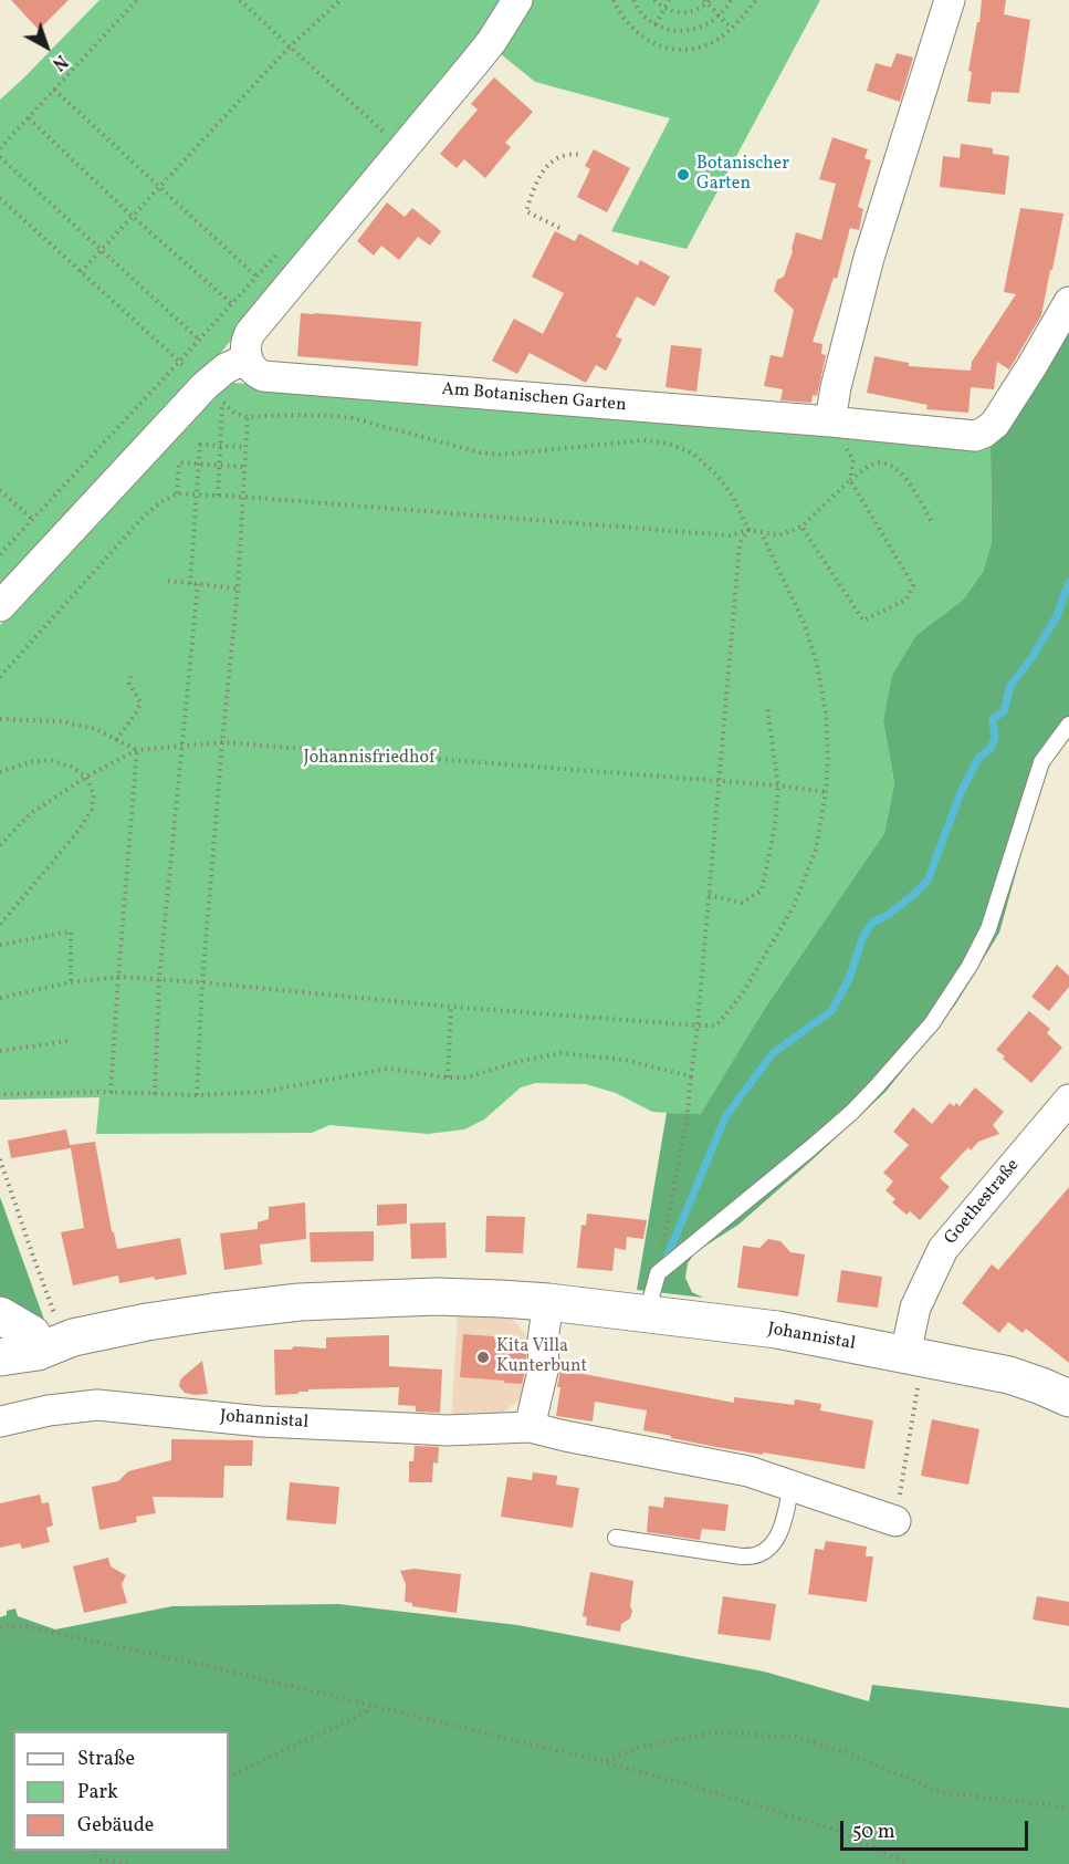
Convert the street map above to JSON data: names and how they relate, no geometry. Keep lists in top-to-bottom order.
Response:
{
  "streets": {
    "main road": ["Johannistal"],
    "street": ["Am Botanischen Garten", "Goethestraße"]
  },
  "crossings": [
    ["Goethestraße", "Johannistal"]
  ],
  "parks": ["Johannisfriedhof"],
  "places": ["Botanischer Garten", "Kita Villa Kunterbunt"],
  "legend": ["Straße", "Park", "Gebäude"],
  "scale_bar": "50 m",
  "north": "bottom right"
}
